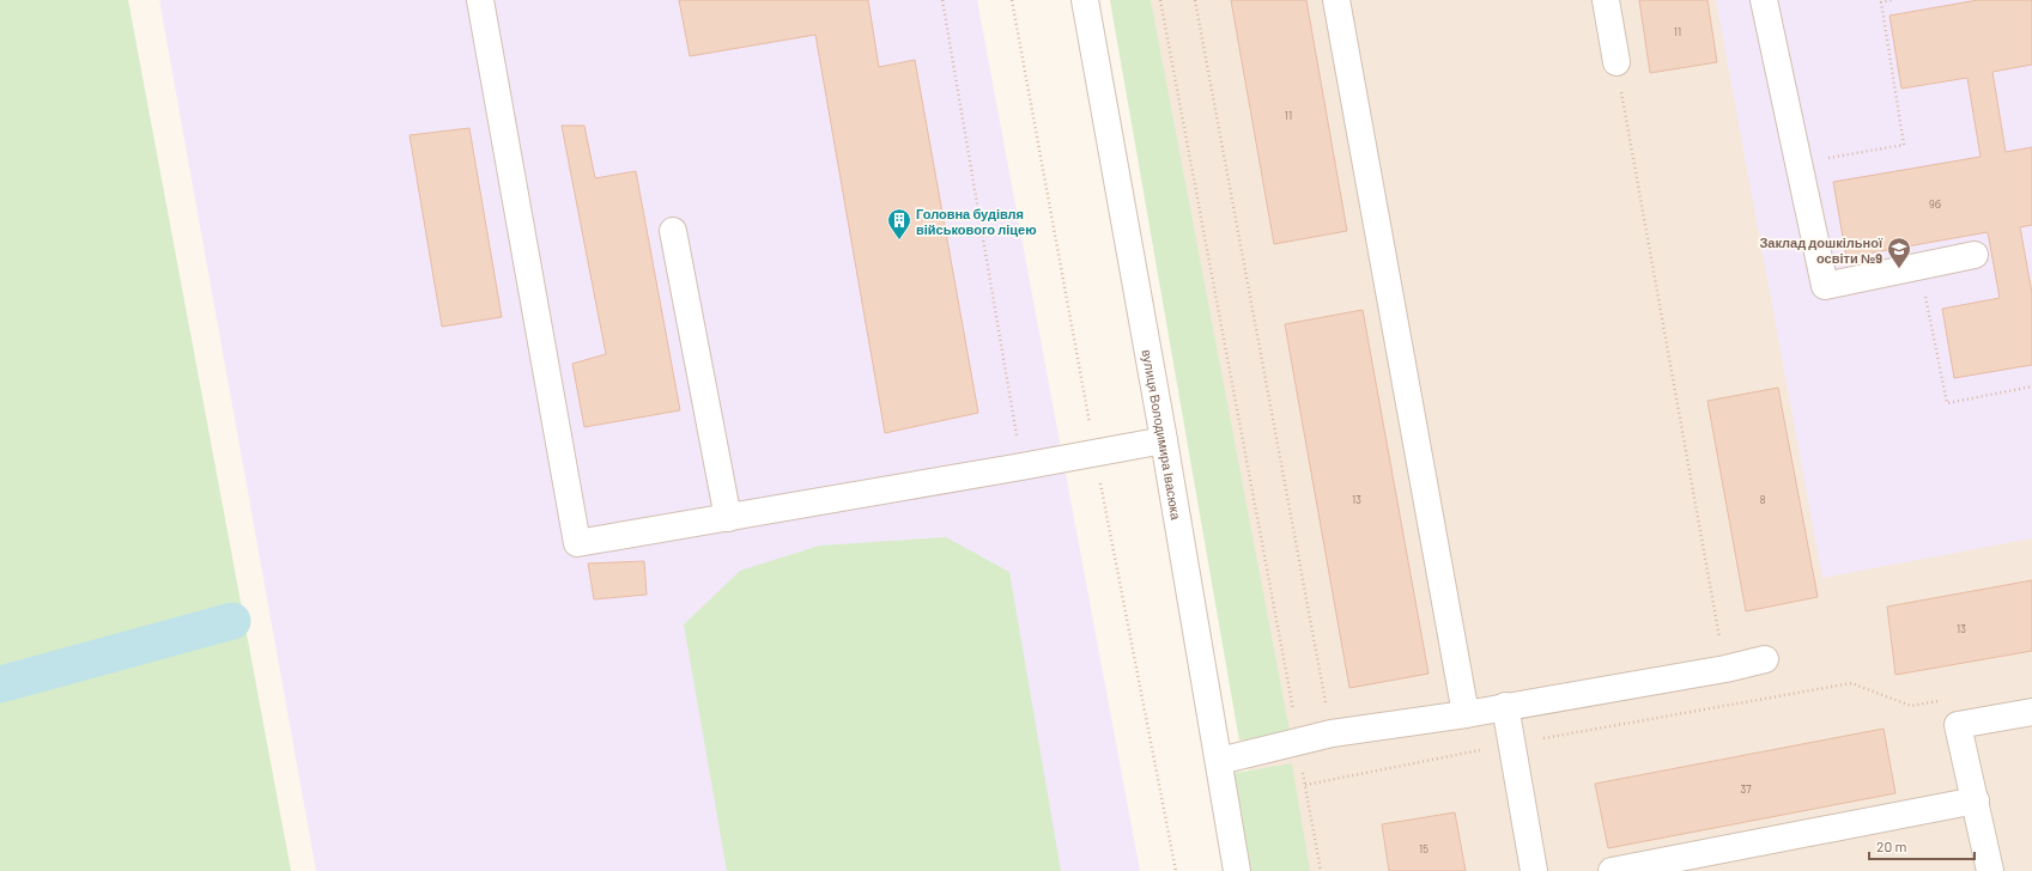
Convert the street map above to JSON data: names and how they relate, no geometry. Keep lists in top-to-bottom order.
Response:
{
  "streets": {
    "street": ["вулиця Володимира Івасюка"]
  },
  "places": {
    "building": ["Головна будівля військового ліцею"],
    "school or university": ["Заклад дошкільної освіти №9"]
  },
  "house_numbers": [
    "11",
    "11",
    "9б",
    "13",
    "8",
    "13",
    "37",
    "15"
  ],
  "scale_bar": "20 m"
}
